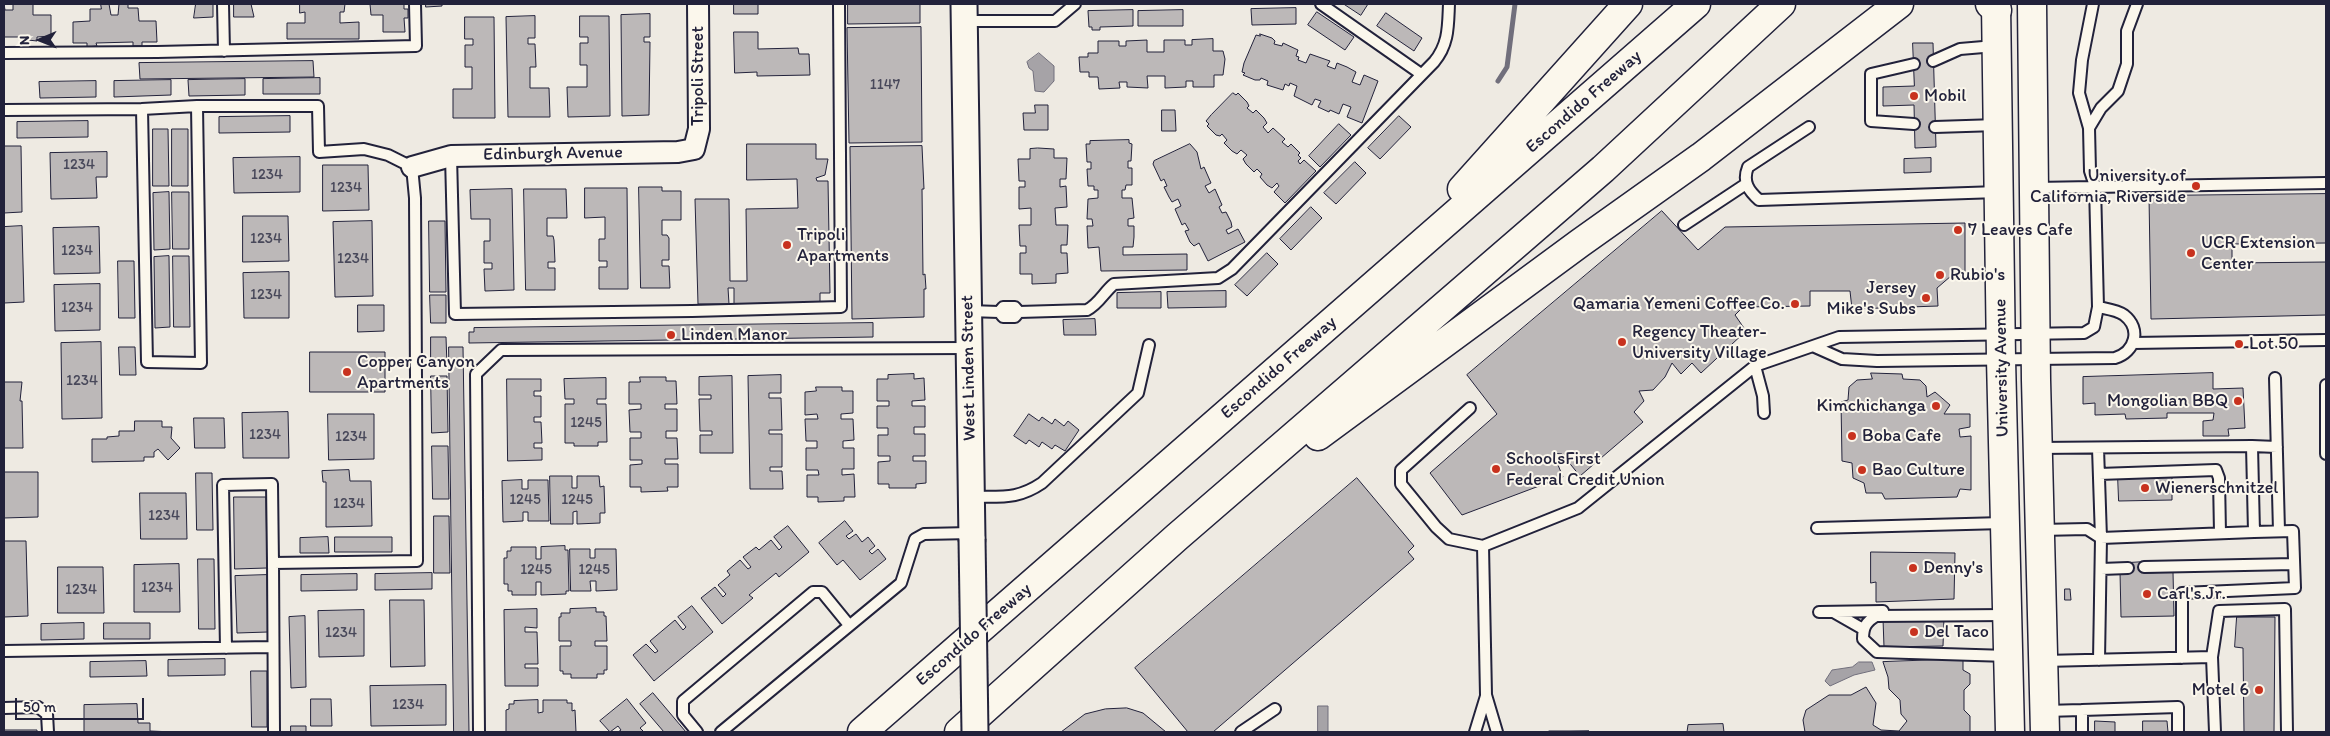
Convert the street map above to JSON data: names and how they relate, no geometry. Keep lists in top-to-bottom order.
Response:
{
  "streets": {
    "main road": ["Escondido Freeway", "University Avenue"],
    "street": ["Tripoli Street", "Edinburgh Avenue", "West Linden Street"]
  },
  "crossings": [
    ["Tripoli Street", "Edinburgh Avenue"]
  ],
  "places": [
    "Mobil",
    "University of California, Riverside",
    "7 Leaves Cafe",
    "Tripoli Apartments",
    "UCR Extension Center",
    "Rubio's",
    "Jersey Mike's Subs",
    "Qamaria Yemeni Coffee Co.",
    "Linden Manor",
    "Regency Theater- University Village",
    "Lot 50",
    "Copper Canyon Apartments",
    "Mongolian BBQ",
    "Kimchichanga",
    "Boba Cafe",
    "SchoolsFirst Federal Credit Union",
    "Bao Culture",
    "Wienerschnitzel",
    "Denny's",
    "Carl's Jr.",
    "Del Taco",
    "Motel 6"
  ],
  "house_numbers": [
    "1147",
    "1234",
    "1234",
    "1234",
    "1234",
    "1234",
    "1234",
    "1234",
    "1234",
    "1234",
    "1245",
    "1234",
    "1234",
    "1245",
    "1245",
    "1234",
    "1234",
    "1245",
    "1245",
    "1234",
    "1234",
    "1234",
    "1234"
  ],
  "scale_bar": "50 m",
  "north": "left"
}
